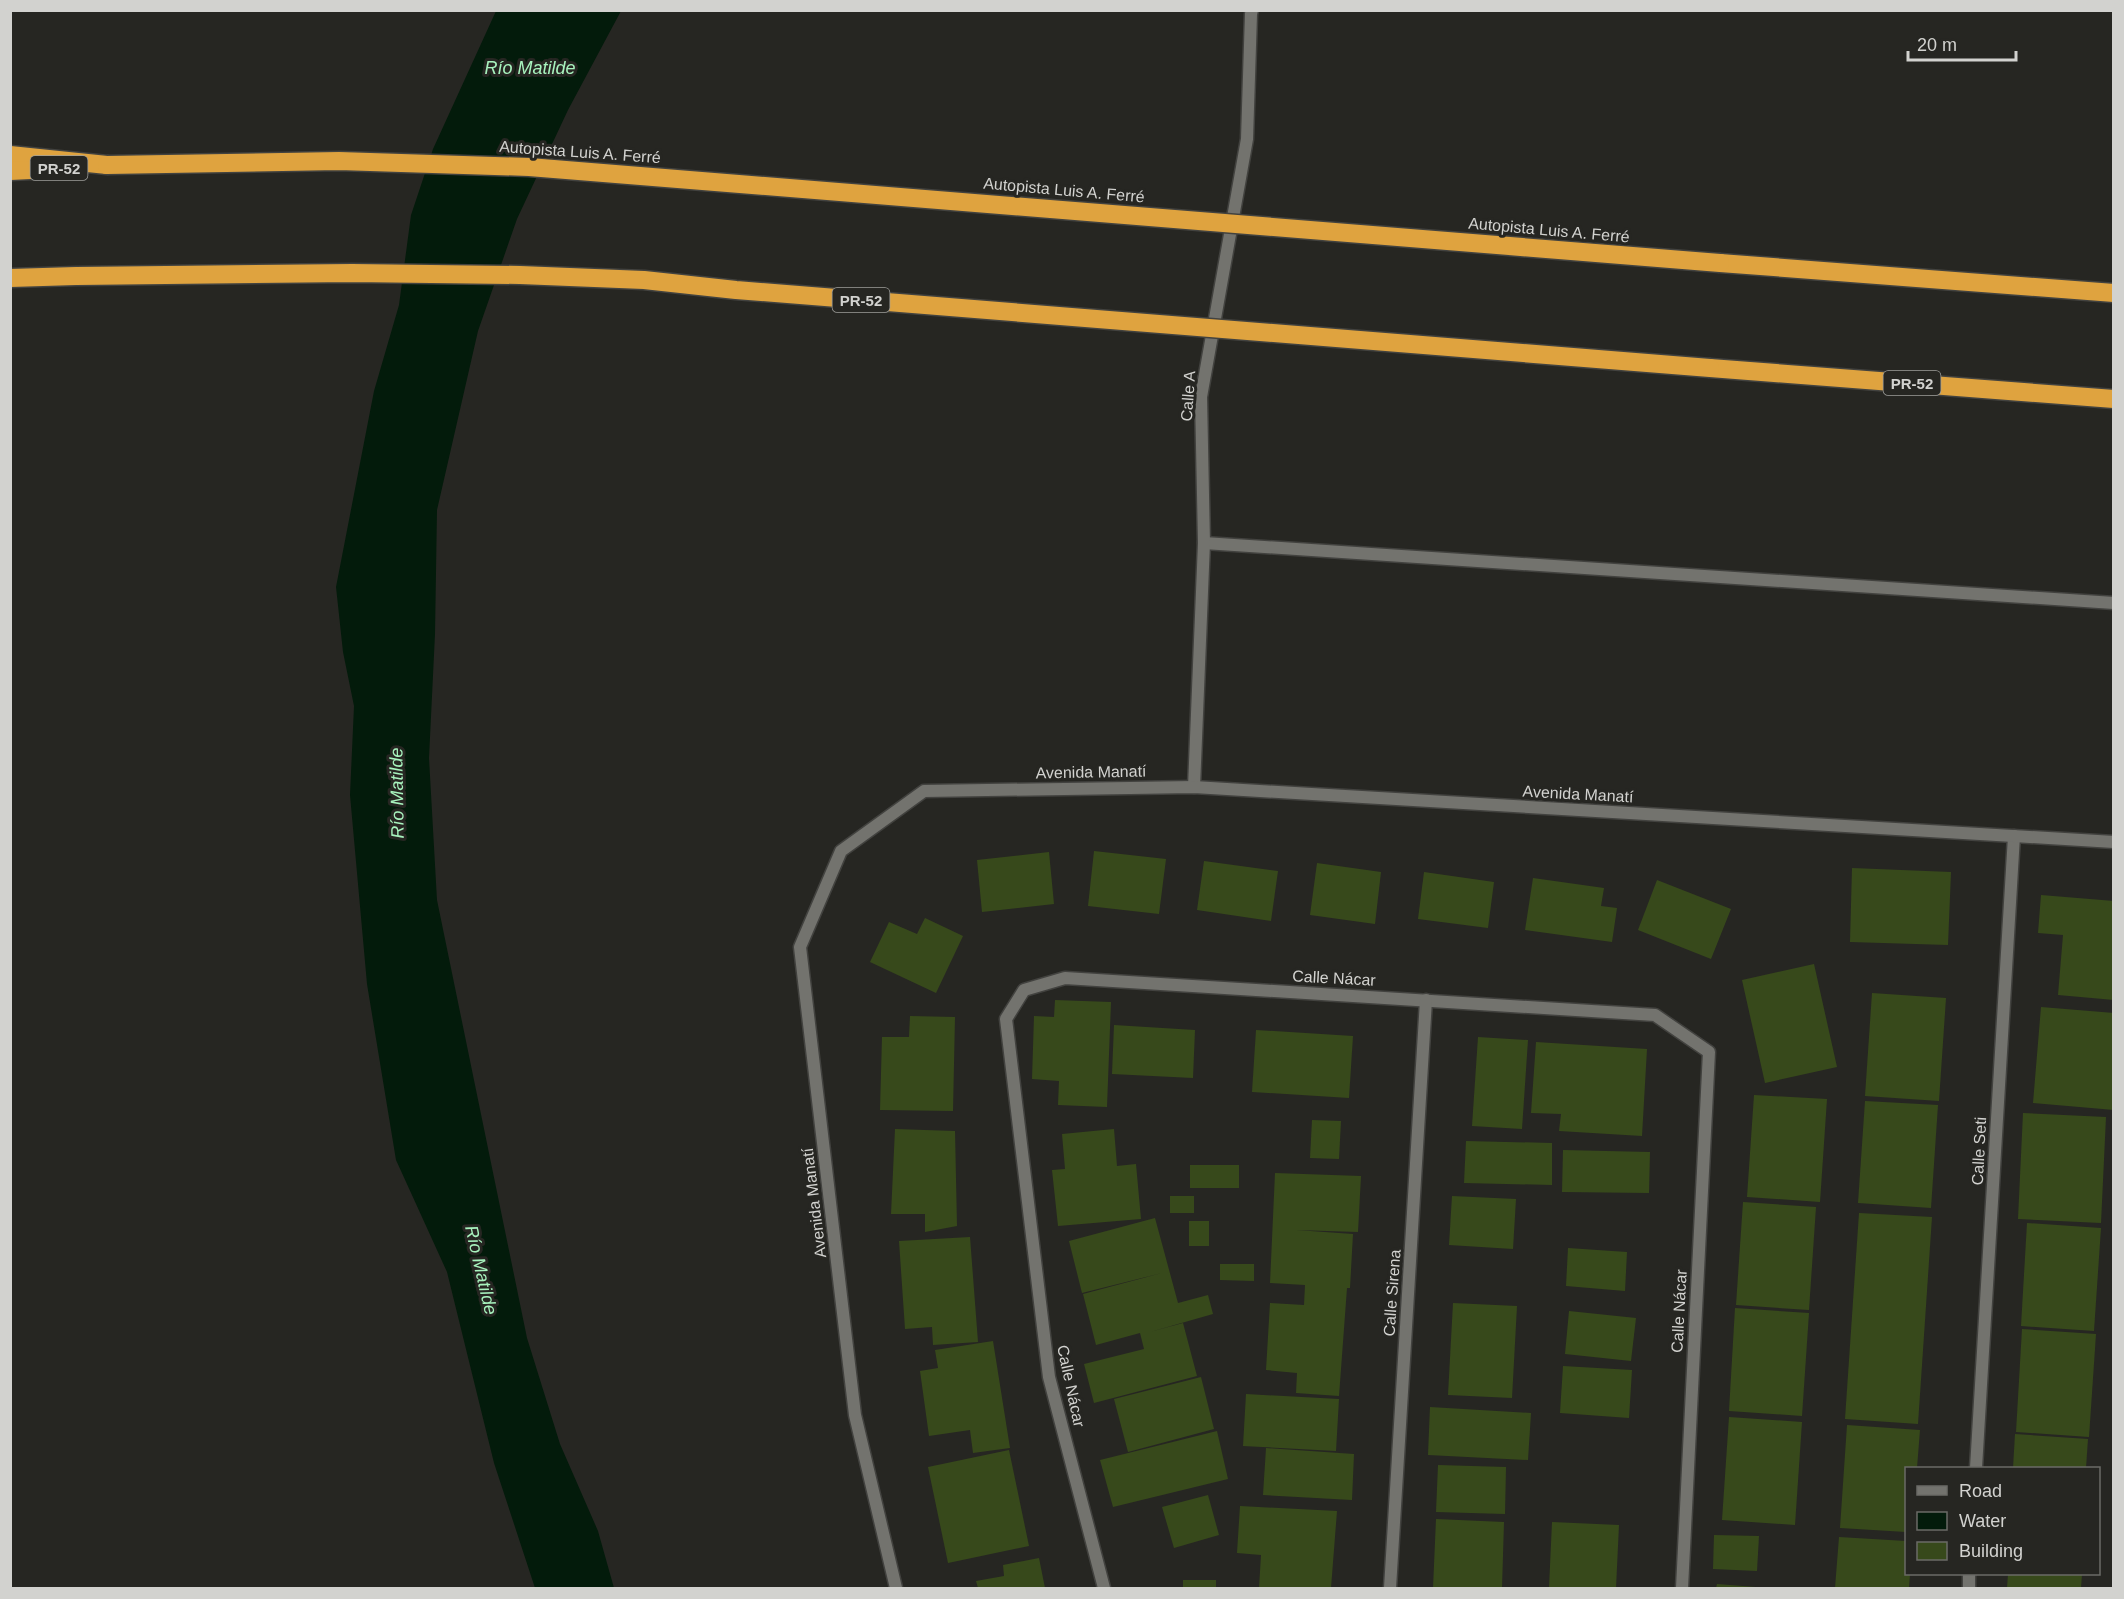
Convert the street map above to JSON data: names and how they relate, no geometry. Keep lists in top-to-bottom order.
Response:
{
  "streets": {
    "highway": ["Autopista Luis A. Ferré", "PR-52"],
    "street": [
      "Calle A",
      "Avenida Manatí",
      "Calle Nácar",
      "Calle Seti",
      "Calle Sirena"
    ]
  },
  "crossings": [
    ["Calle A", "Avenida Manatí"],
    ["Avenida Manatí", "Calle Seti"],
    ["Calle Nácar", "Calle Sirena"]
  ],
  "water": ["Río Matilde"],
  "legend": ["Road", "Water", "Building"],
  "scale_bar": "20 m"
}
